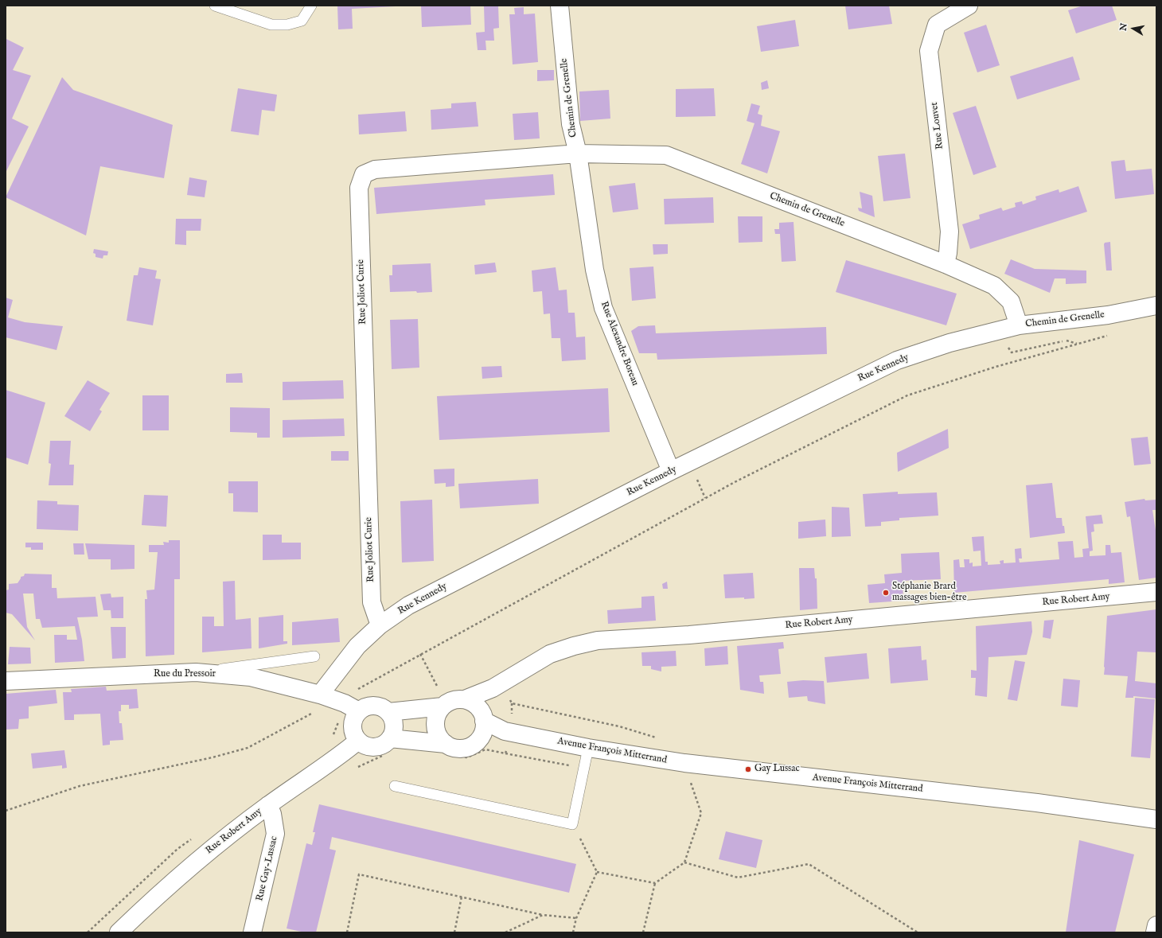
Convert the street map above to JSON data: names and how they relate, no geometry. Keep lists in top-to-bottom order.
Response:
{
  "streets": {
    "street": [
      "Chemin de Grenelle",
      "Rue Louvet",
      "Rue Joliot Curie",
      "Rue Alexandre Boreau",
      "Rue Kennedy",
      "Rue Robert Amy",
      "Rue du Pressoir",
      "Avenue François Mitterrand",
      "Rue Gay-Lussac"
    ]
  },
  "crossings": [
    ["Chemin de Grenelle", "Rue Louvet"],
    ["Chemin de Grenelle", "Rue Joliot Curie"],
    ["Chemin de Grenelle", "Rue Alexandre Boreau"],
    ["Chemin de Grenelle", "Rue Kennedy"],
    ["Rue Joliot Curie", "Rue Alexandre Boreau"],
    ["Rue Joliot Curie", "Rue Kennedy"],
    ["Rue Alexandre Boreau", "Rue Kennedy"],
    ["Rue Kennedy", "Rue du Pressoir"],
    ["Rue Robert Amy", "Rue du Pressoir"],
    ["Rue Robert Amy", "Avenue François Mitterrand"],
    ["Rue Robert Amy", "Rue Gay-Lussac"]
  ],
  "places": ["Stéphanie Brard massages bien-être", "Gay Lussac"],
  "north": "left"
}
